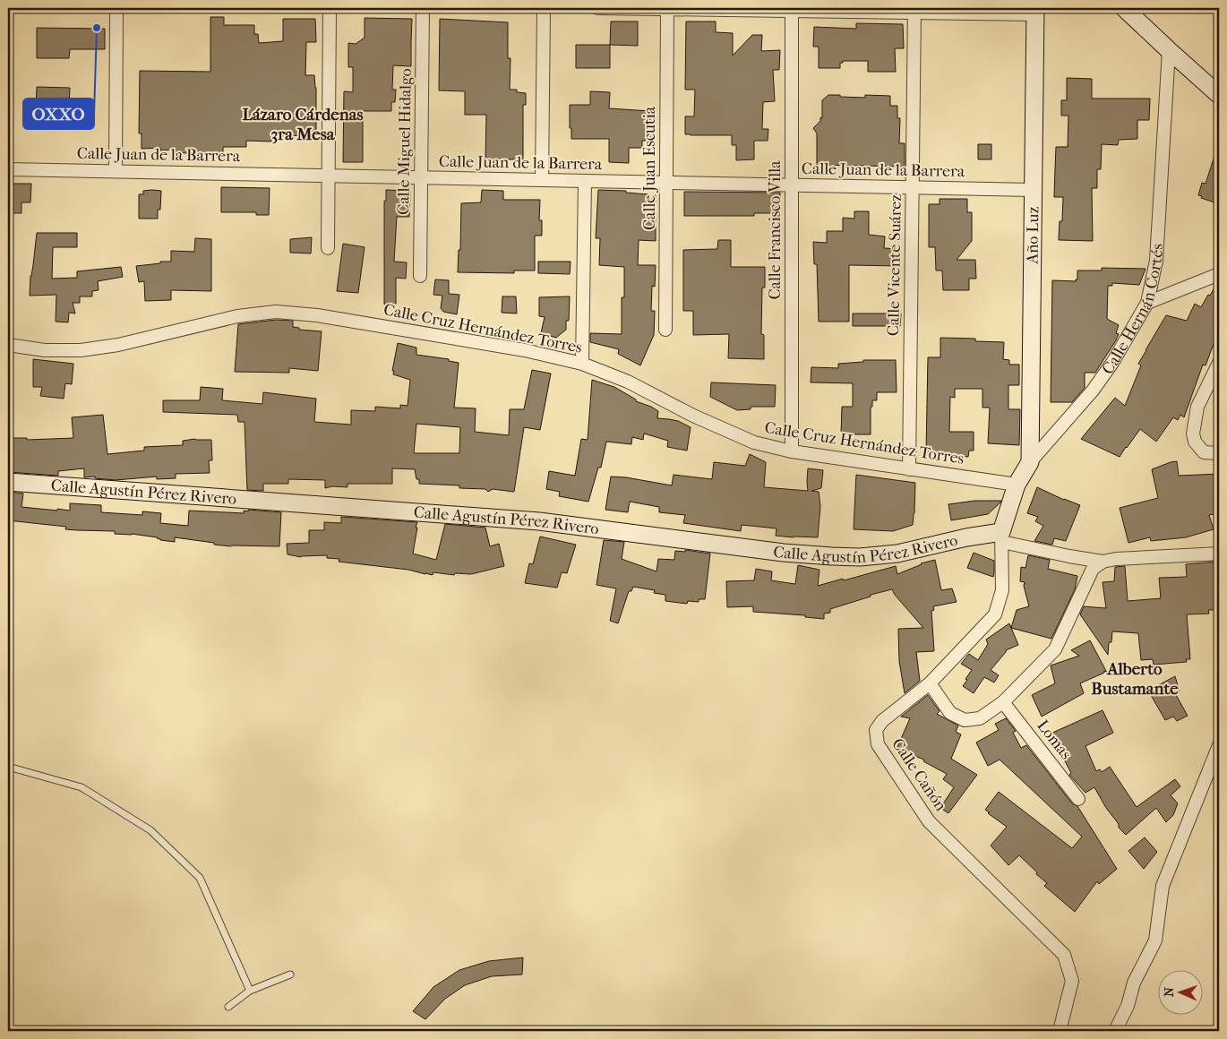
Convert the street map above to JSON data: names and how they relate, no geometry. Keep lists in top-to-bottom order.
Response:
{
  "streets": {
    "main road": ["Año Luz", "Calle Hernán Cortés", "Calle Agustín Pérez Rivero"],
    "street": [
      "Calle Miguel Hidalgo",
      "Calle Juan de la Barrera",
      "Calle Juan Escutia",
      "Calle Francisco Villa",
      "Calle Vicente Suárez",
      "Calle Cruz Hernández Torres",
      "Lomas",
      "Calle Cañón"
    ]
  },
  "crossings": [
    ["Calle Miguel Hidalgo", "Calle Juan de la Barrera"],
    ["Calle Juan de la Barrera", "Calle Juan Escutia"],
    ["Calle Juan de la Barrera", "Calle Francisco Villa"],
    ["Calle Juan de la Barrera", "Año Luz"],
    ["Calle Juan de la Barrera", "Calle Vicente Suárez"],
    ["Calle Francisco Villa", "Calle Cruz Hernández Torres"],
    ["Año Luz", "Calle Hernán Cortés"],
    ["Calle Vicente Suárez", "Calle Cruz Hernández Torres"],
    ["Calle Hernán Cortés", "Calle Cruz Hernández Torres"],
    ["Calle Hernán Cortés", "Calle Agustín Pérez Rivero"],
    ["Calle Hernán Cortés", "Calle Cañón"],
    ["Calle Agustín Pérez Rivero", "Calle Cañón"]
  ],
  "districts": ["Lázaro Cárdenas 3ra Mesa", "Alberto Bustamante"],
  "places": ["OXXO"],
  "north": "left"
}
